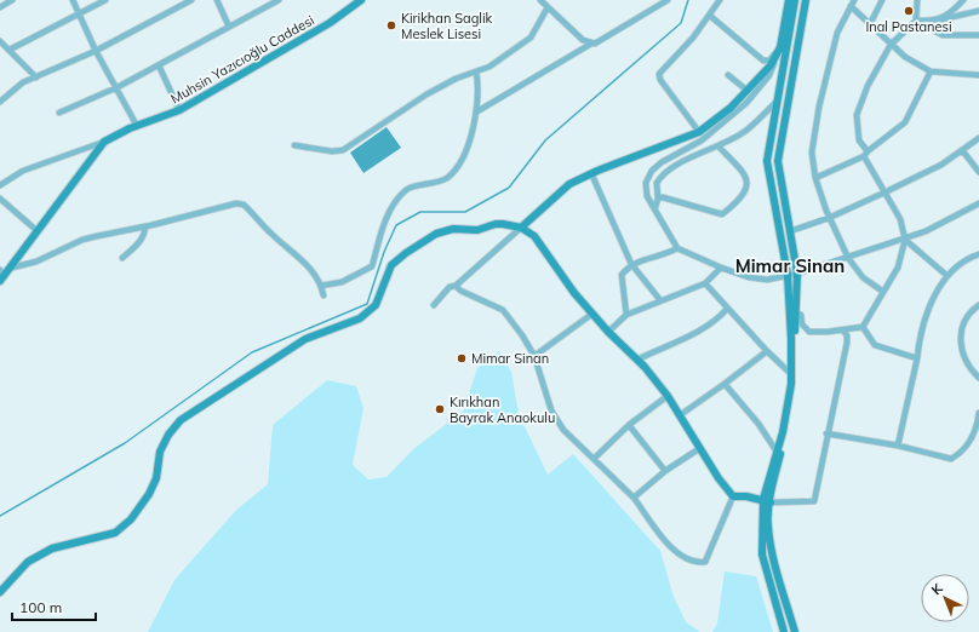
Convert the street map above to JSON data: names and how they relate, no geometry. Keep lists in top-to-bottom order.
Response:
{
  "streets": {
    "street": ["Muhsin Yazıcıoğlu Caddesi"]
  },
  "districts": ["Mimar Sinan"],
  "places": [
    "Inal Pastanesi",
    "Kirikhan Saglik Meslek Lisesi",
    "Mimar Sinan",
    "Kırıkhan Bayrak Anaokulu"
  ],
  "scale_bar": "100 m",
  "north": "top left"
}
